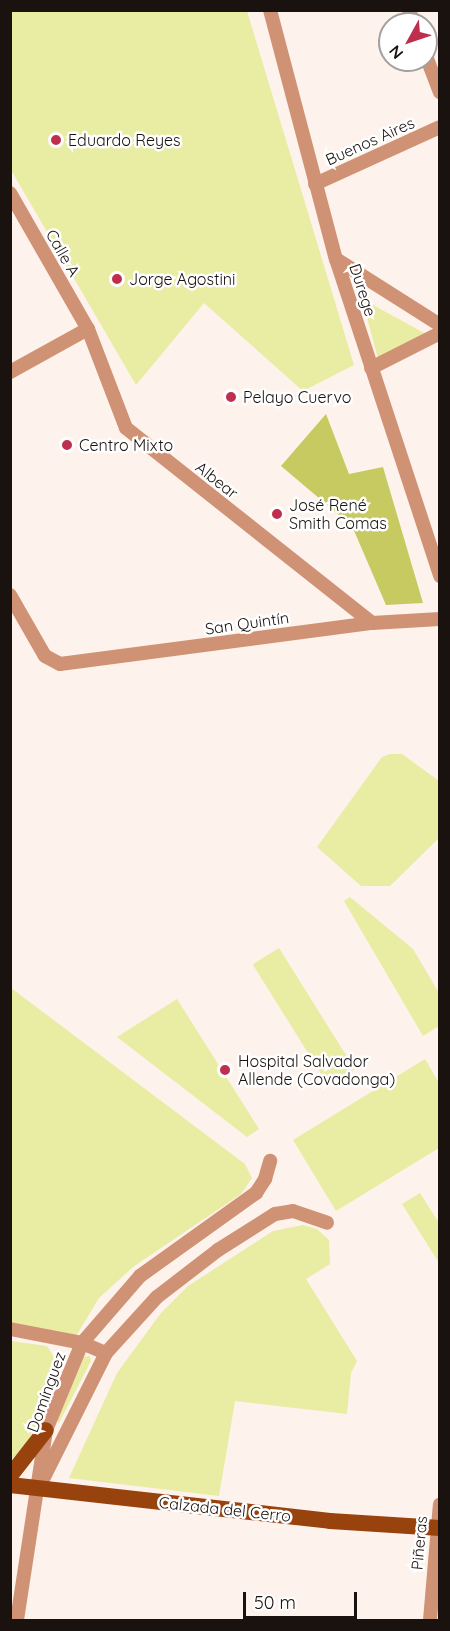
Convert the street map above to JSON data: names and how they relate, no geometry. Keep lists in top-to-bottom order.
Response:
{
  "streets": {
    "main road": ["Calzada del Cerro"],
    "street": [
      "Buenos Aires",
      "Calle A",
      "Durege",
      "Albear",
      "San Quintín",
      "Domínguez",
      "Piñeras"
    ]
  },
  "crossings": [
    ["Buenos Aires", "Durege"],
    ["Calle A", "Albear"],
    ["Albear", "San Quintín"],
    ["Domínguez", "Calzada del Cerro"],
    ["Calzada del Cerro", "Piñeras"]
  ],
  "places": [
    "Eduardo Reyes",
    "Jorge Agostini",
    "Pelayo Cuervo",
    "Centro Mixto",
    "José René Smith Comas",
    "Hospital Salvador Allende (Covadonga)"
  ],
  "scale_bar": "50 m",
  "north": "bottom left"
}
